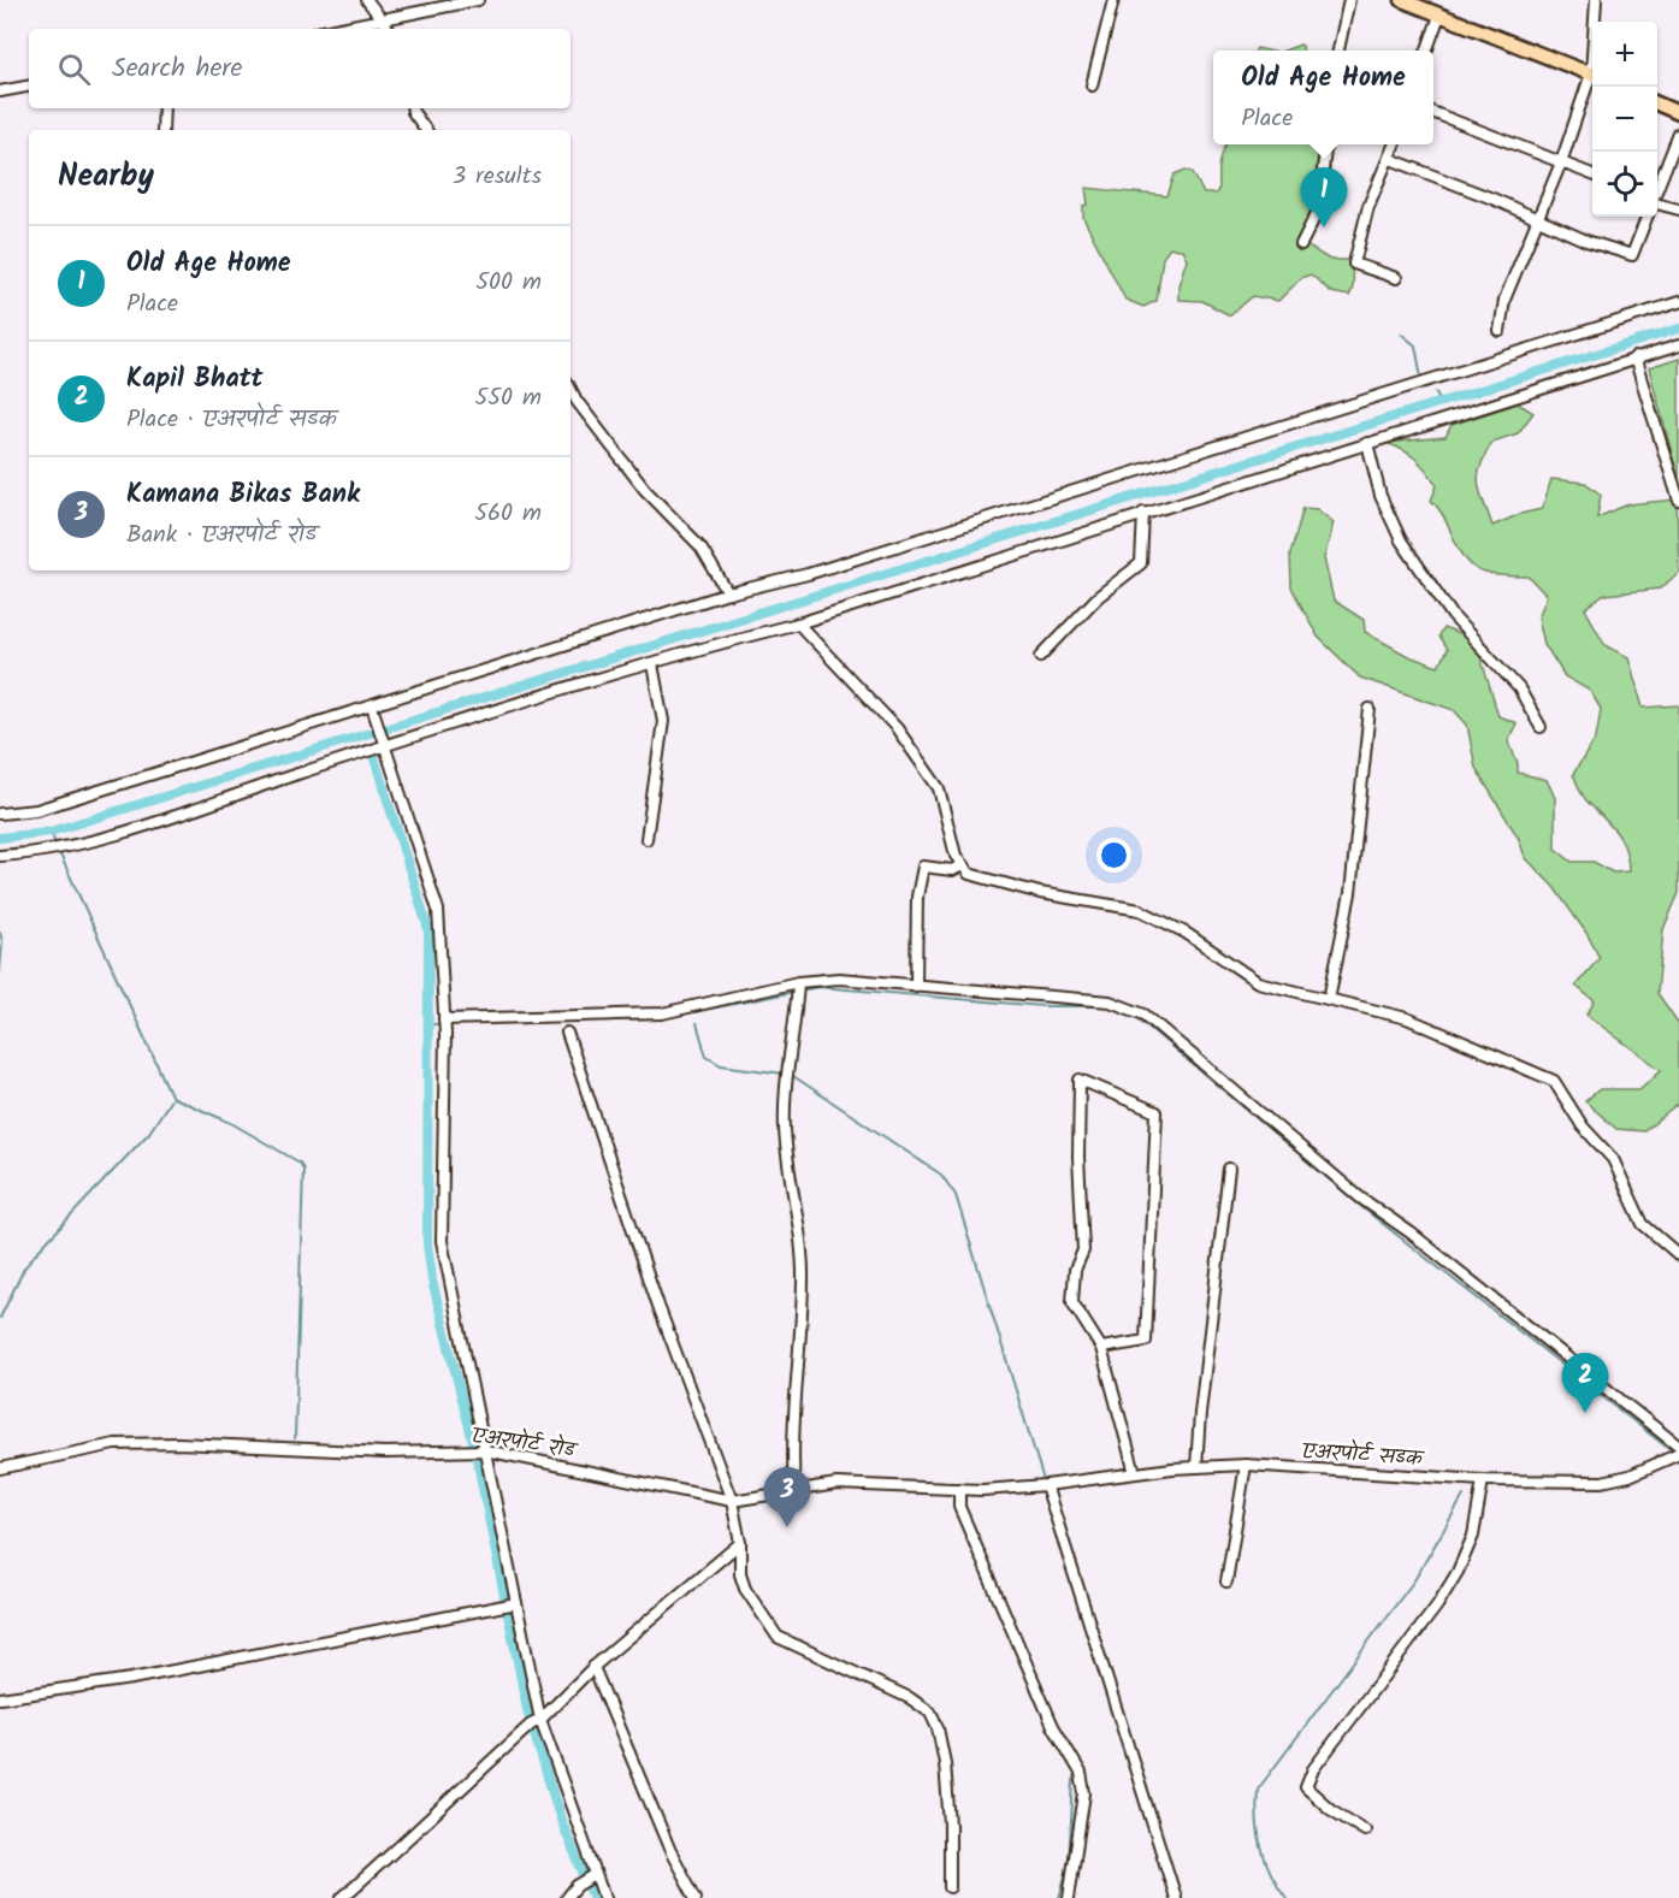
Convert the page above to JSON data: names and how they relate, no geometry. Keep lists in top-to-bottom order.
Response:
{
  "streets": {
    "street": ["एअरपोर्ट रोड", "एअरपोर्ट सडक"]
  },
  "crossings": [
    ["एअरपोर्ट रोड", "एअरपोर्ट सडक"]
  ],
  "page": {
    "map_buttons": ["+", "−"],
    "search": "Search here",
    "popup": ["Old Age Home", "Place"],
    "heading": ["Nearby", "3 results"],
    "pins": ["1", "2", "3"],
    "list": [
      {
        "mark": "1",
        "name": "Old Age Home",
        "note": "Place",
        "value": "500 m"
      },
      {
        "mark": "2",
        "name": "Kapil Bhatt",
        "note": "Place · एअरपोर्ट सडक",
        "value": "550 m"
      },
      {
        "mark": "3",
        "name": "Kamana Bikas Bank",
        "note": "Bank · एअरपोर्ट रोड",
        "value": "560 m"
      }
    ]
  }
}
